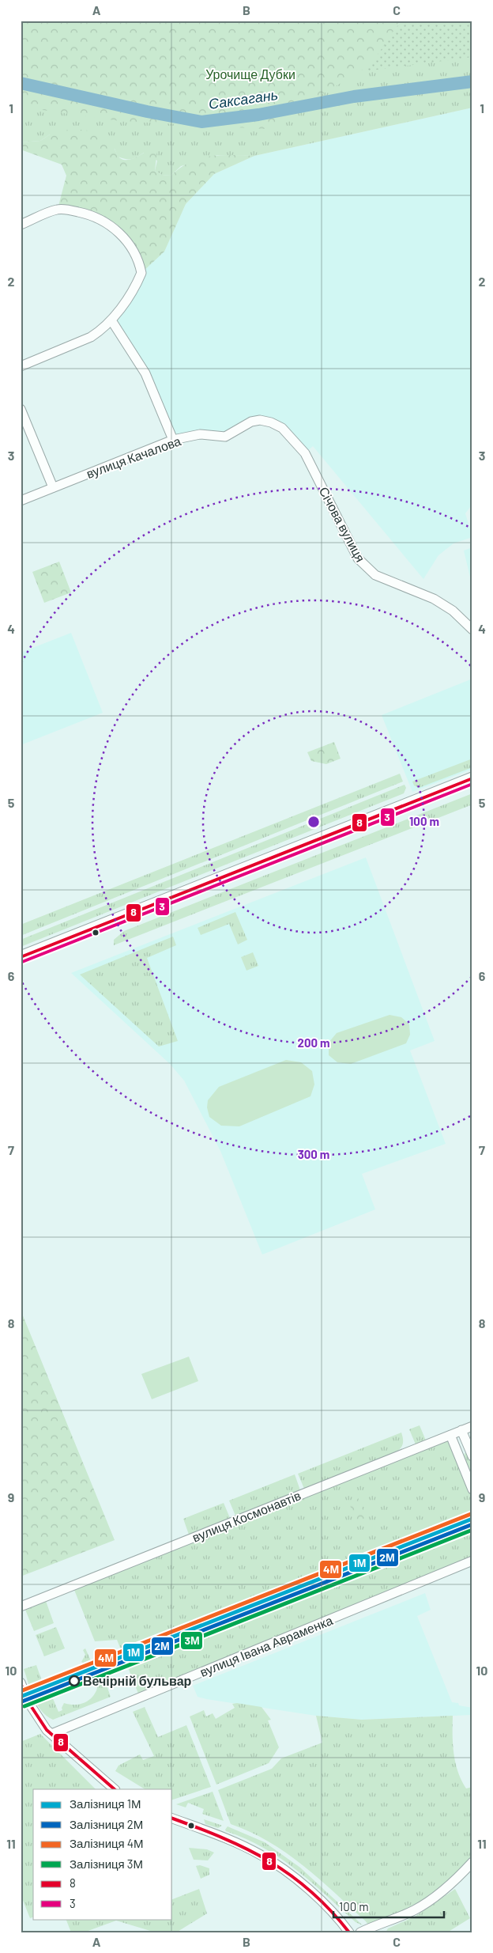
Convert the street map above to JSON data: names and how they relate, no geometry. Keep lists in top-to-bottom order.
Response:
{
  "streets": {
    "street": [
      "вулиця Качалова",
      "Січова вулиця",
      "вулиця Космонавтів",
      "вулиця Івана Авраменка"
    ]
  },
  "crossings": [
    ["вулиця Качалова", "Січова вулиця"]
  ],
  "water": ["Саксагань"],
  "parks": ["Урочище Дубки"],
  "places": ["Вечірній бульвар"],
  "lines": [
    "transit line 8",
    "transit line 3",
    "rail line 4М",
    "rail line 1М",
    "rail line 2М",
    "rail line 3М"
  ],
  "legend": [
    "Залізниця 1М",
    "Залізниця 2М",
    "Залізниця 4М",
    "Залізниця 3М",
    "8",
    "3"
  ],
  "scale_bar": "100 m",
  "grid": {
    "columns": ["A", "B", "C"],
    "rows": [
      "1",
      "2",
      "3",
      "4",
      "5",
      "6",
      "7",
      "8",
      "9",
      "10",
      "11"
    ]
  },
  "rings": ["100 m", "200 m", "300 m"]
}
